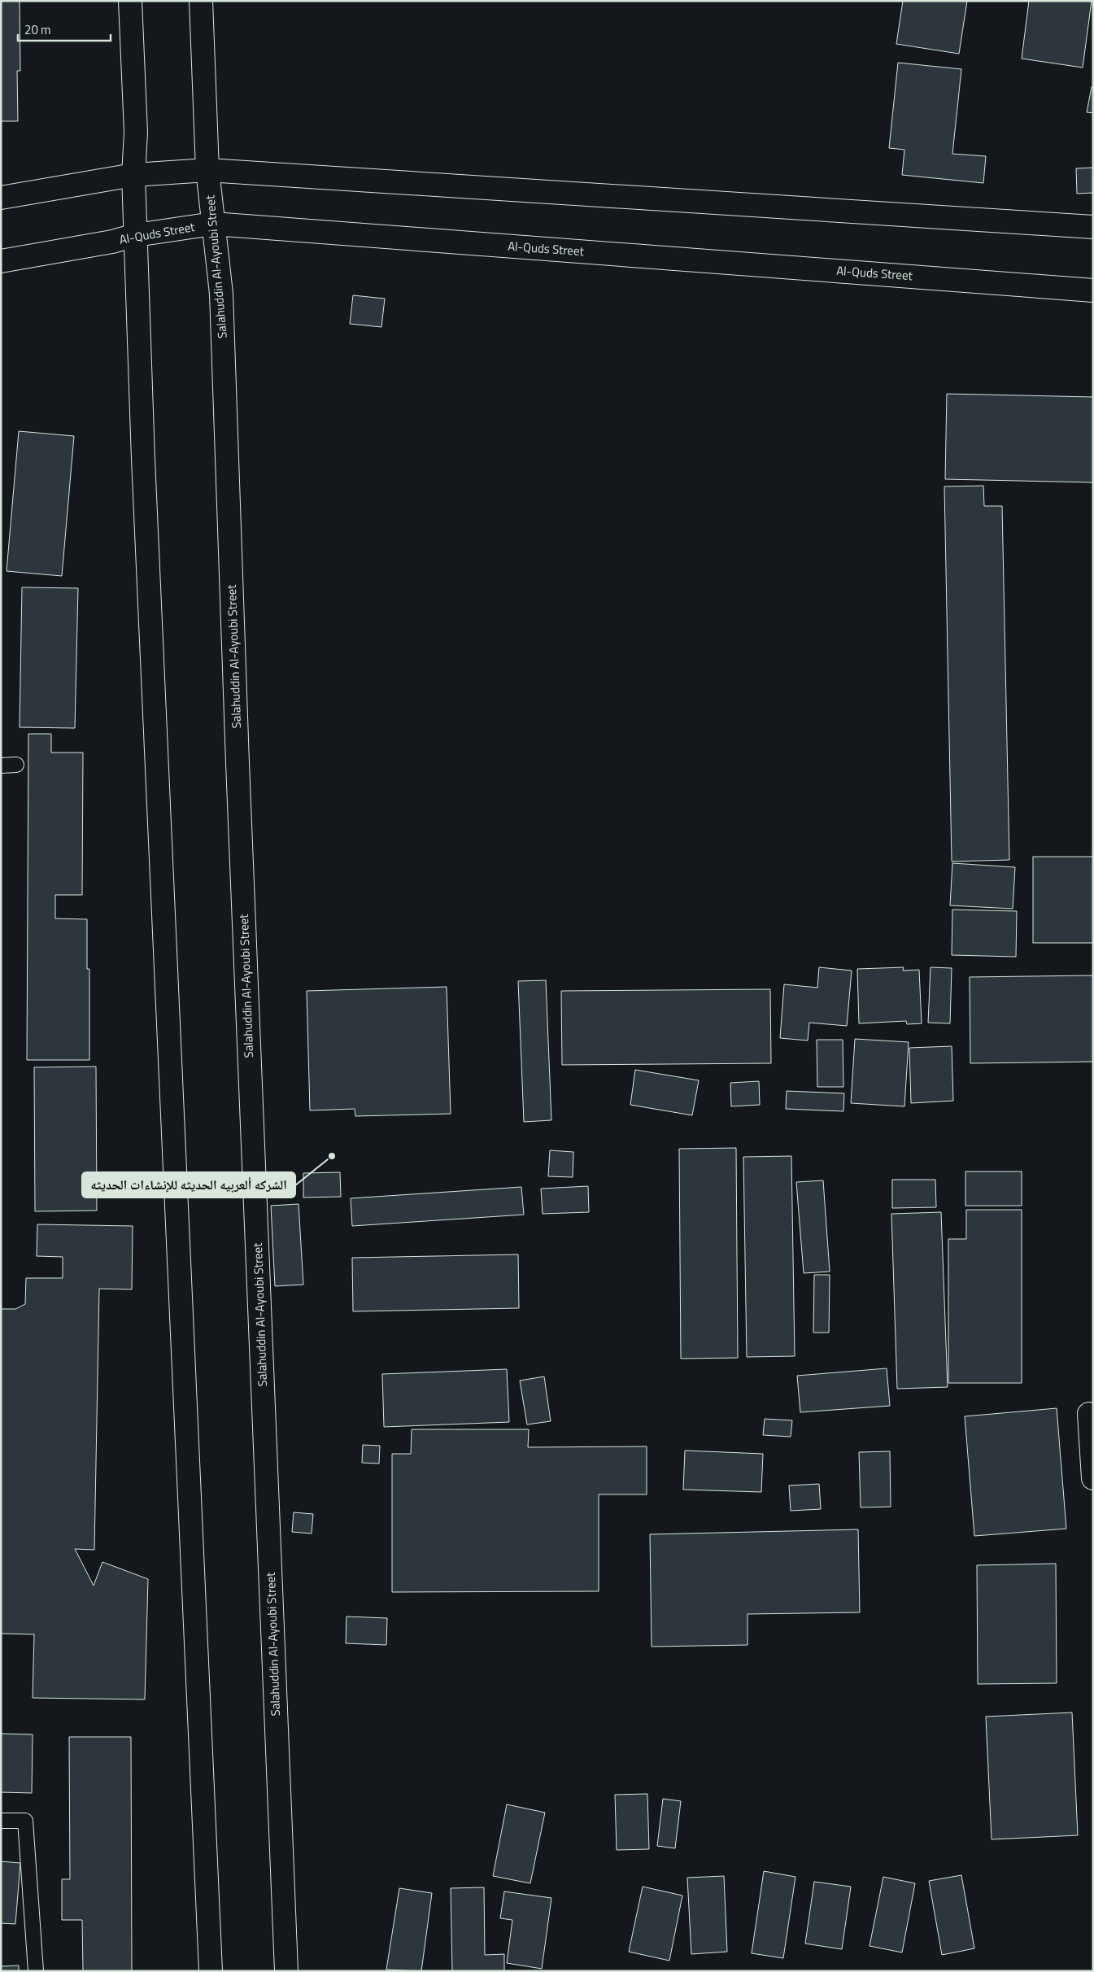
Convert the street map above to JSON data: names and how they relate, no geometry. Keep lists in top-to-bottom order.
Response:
{
  "streets": {
    "street": ["Al-Quds Street", "Salahuddin Al-Ayoubi Street"]
  },
  "crossings": [
    ["Al-Quds Street", "Salahuddin Al-Ayoubi Street"]
  ],
  "places": ["الشركه ألعربيه الحديثه للإنشاءات الحديثه"],
  "scale_bar": "20 m"
}
